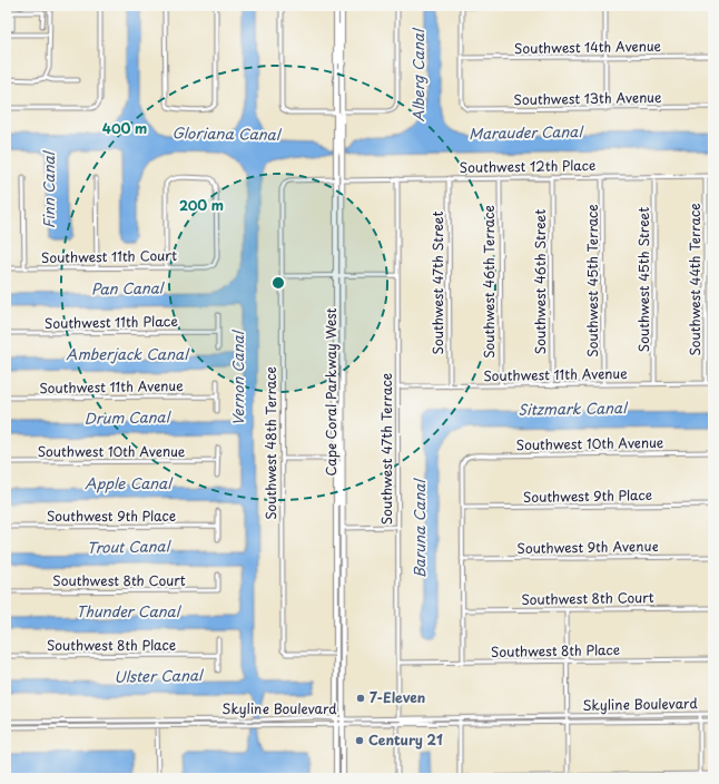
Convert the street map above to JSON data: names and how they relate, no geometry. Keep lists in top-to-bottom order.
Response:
{
  "streets": {
    "main road": ["Cape Coral Parkway West"],
    "street": [
      "Southwest 14th Avenue",
      "Southwest 13th Avenue",
      "Southwest 12th Place",
      "Southwest 11th Court",
      "Southwest 45th Street",
      "Southwest 44th Terrace",
      "Southwest 45th Terrace",
      "Southwest 46th Terrace",
      "Southwest 46th Street",
      "Southwest 47th Street",
      "Southwest 11th Place",
      "Southwest 11th Avenue",
      "Southwest 48th Terrace",
      "Southwest 10th Avenue",
      "Southwest 47th Terrace",
      "Southwest 9th Place",
      "Southwest 9th Avenue",
      "Southwest 8th Court",
      "Southwest 8th Place",
      "Skyline Boulevard"
    ]
  },
  "crossings": [
    ["Southwest 14th Avenue", "Southwest 13th Avenue"],
    ["Southwest 12th Place", "Southwest 45th Street"],
    ["Southwest 12th Place", "Southwest 44th Terrace"],
    ["Southwest 12th Place", "Southwest 45th Terrace"],
    ["Southwest 12th Place", "Southwest 46th Terrace"],
    ["Southwest 12th Place", "Southwest 46th Street"],
    ["Southwest 12th Place", "Southwest 47th Street"],
    ["Southwest 12th Place", "Cape Coral Parkway West"],
    ["Southwest 12th Place", "Southwest 47th Terrace"],
    ["Southwest 45th Street", "Southwest 11th Avenue"],
    ["Southwest 44th Terrace", "Southwest 11th Avenue"],
    ["Southwest 45th Terrace", "Southwest 11th Avenue"],
    ["Southwest 46th Terrace", "Southwest 11th Avenue"],
    ["Southwest 46th Street", "Southwest 11th Avenue"],
    ["Southwest 47th Street", "Southwest 11th Avenue"],
    ["Southwest 11th Avenue", "Southwest 47th Terrace"],
    ["Cape Coral Parkway West", "Southwest 48th Terrace"],
    ["Cape Coral Parkway West", "Skyline Boulevard"],
    ["Southwest 10th Avenue", "Southwest 9th Place"],
    ["Southwest 47th Terrace", "Southwest 8th Place"],
    ["Southwest 47th Terrace", "Skyline Boulevard"]
  ],
  "water": [
    "Alberg Canal",
    "Marauder Canal",
    "Gloriana Canal",
    "Finn Canal",
    "Pan Canal",
    "Amberjack Canal",
    "Vernon Canal",
    "Sitzmark Canal",
    "Drum Canal",
    "Apple Canal",
    "Baruna Canal",
    "Trout Canal",
    "Thunder Canal",
    "Ulster Canal"
  ],
  "places": ["7-Eleven", "Century 21"],
  "rings": ["400 m", "200 m"]
}
